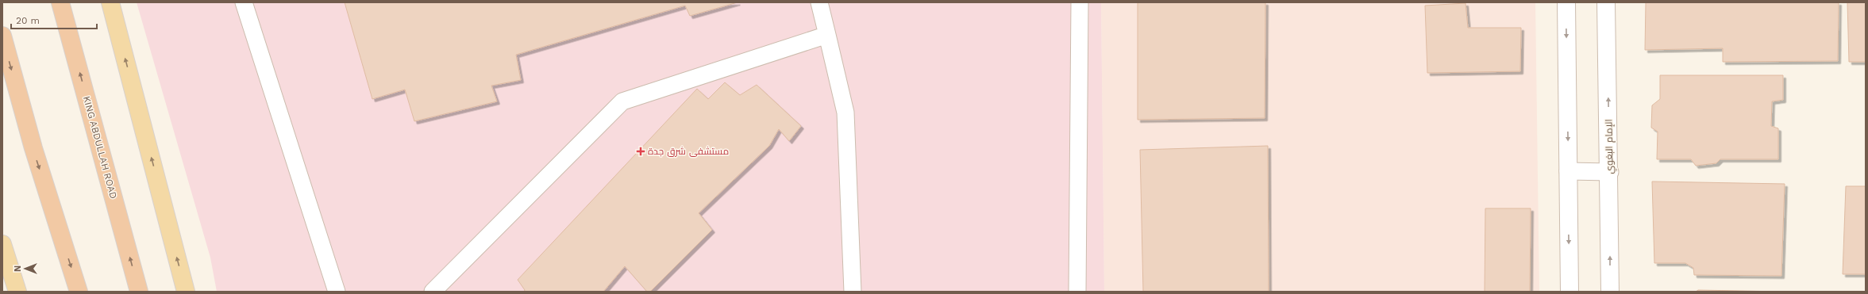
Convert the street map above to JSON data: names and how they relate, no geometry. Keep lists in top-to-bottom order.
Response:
{
  "streets": {
    "highway": ["KING ABDULLAH ROAD"],
    "street": ["الإمام البغوي"]
  },
  "places": {
    "health": ["مستشفى شرق جدة"]
  },
  "scale_bar": "20 m",
  "north": "left"
}
